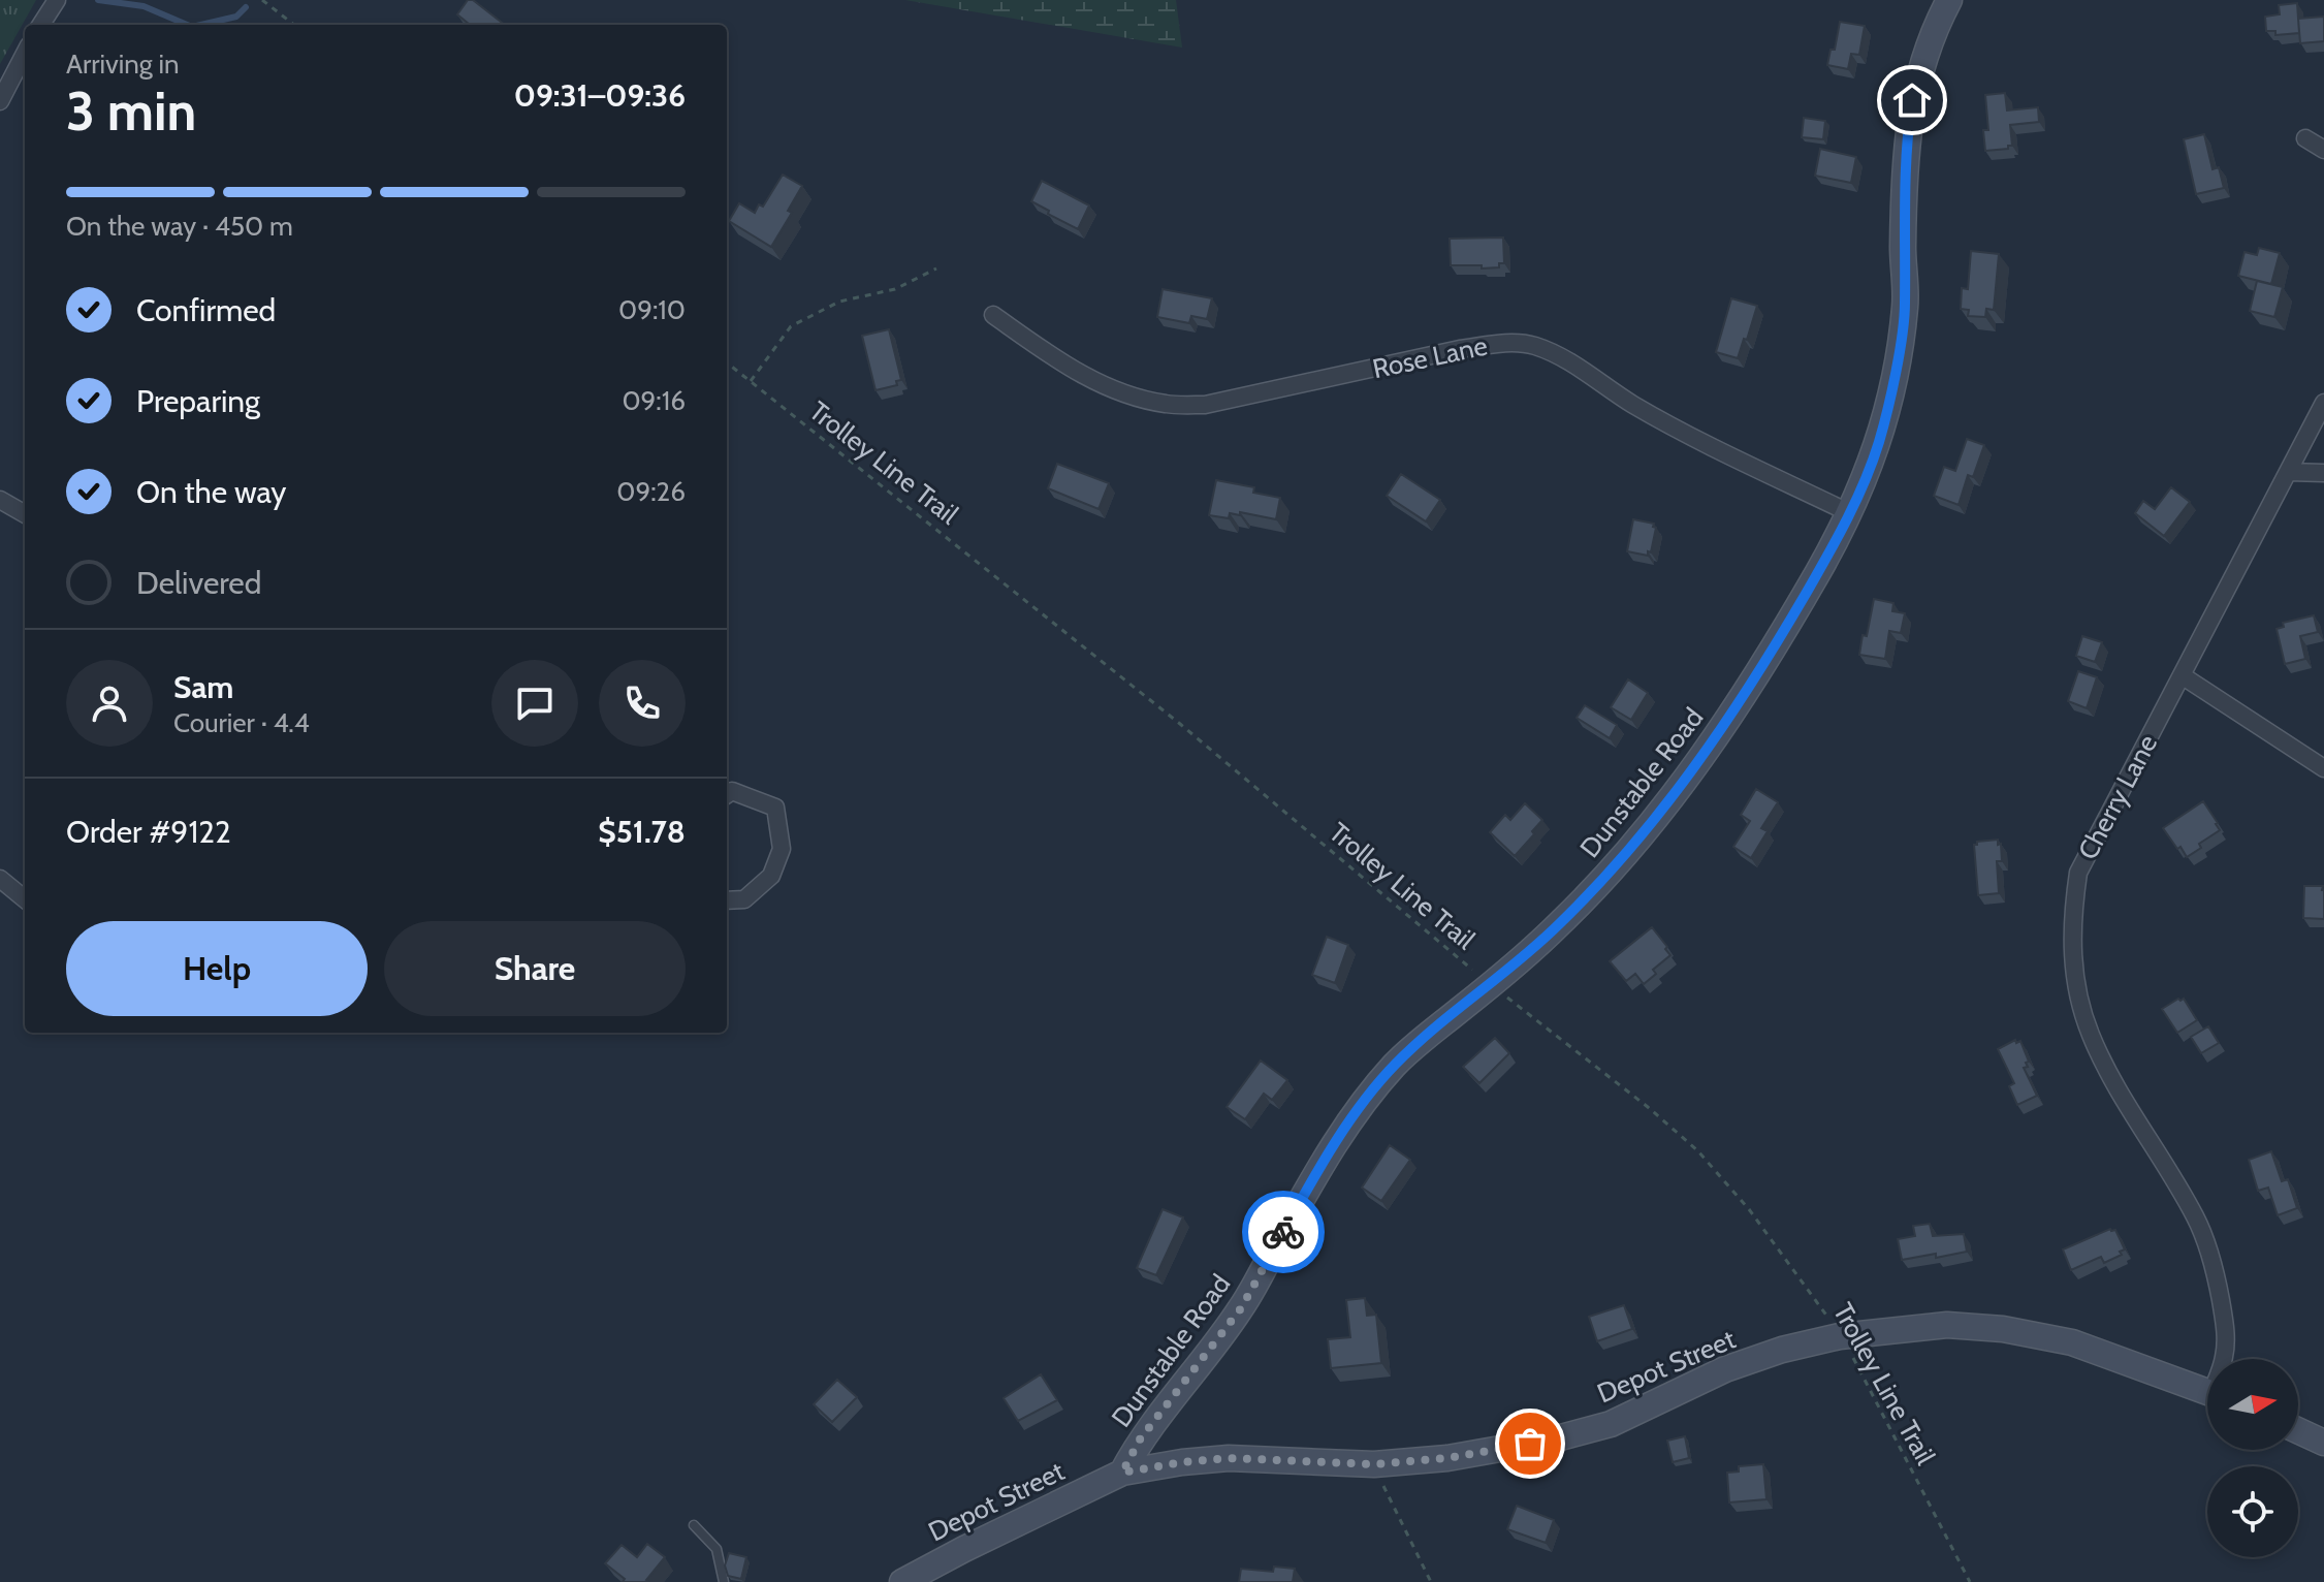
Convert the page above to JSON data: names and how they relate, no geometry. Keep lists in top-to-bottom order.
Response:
{
  "streets": {
    "street": [
      "Rose Lane",
      "Dunstable Road",
      "Cherry Lane",
      "Depot Street"
    ],
    "path": ["Trolley Line Trail"]
  },
  "crossings": [
    ["Rose Lane", "Dunstable Road"],
    ["Trolley Line Trail", "Dunstable Road"],
    ["Trolley Line Trail", "Depot Street"],
    ["Dunstable Road", "Depot Street"]
  ],
  "north": "right",
  "page": {
    "heading": ["3 min", "Arriving in", "09:31–09:36"],
    "panel": [
      "Sam",
      "Courier · 4.4",
      "Order #9122",
      "$51.78"
    ],
    "bar": "On the way · 450 m",
    "list": [
      ["Confirmed", "09:10"],
      ["Preparing", "09:16"],
      ["On the way", "09:26"],
      "Delivered"
    ],
    "buttons": ["Help", "Share"]
  }
}
